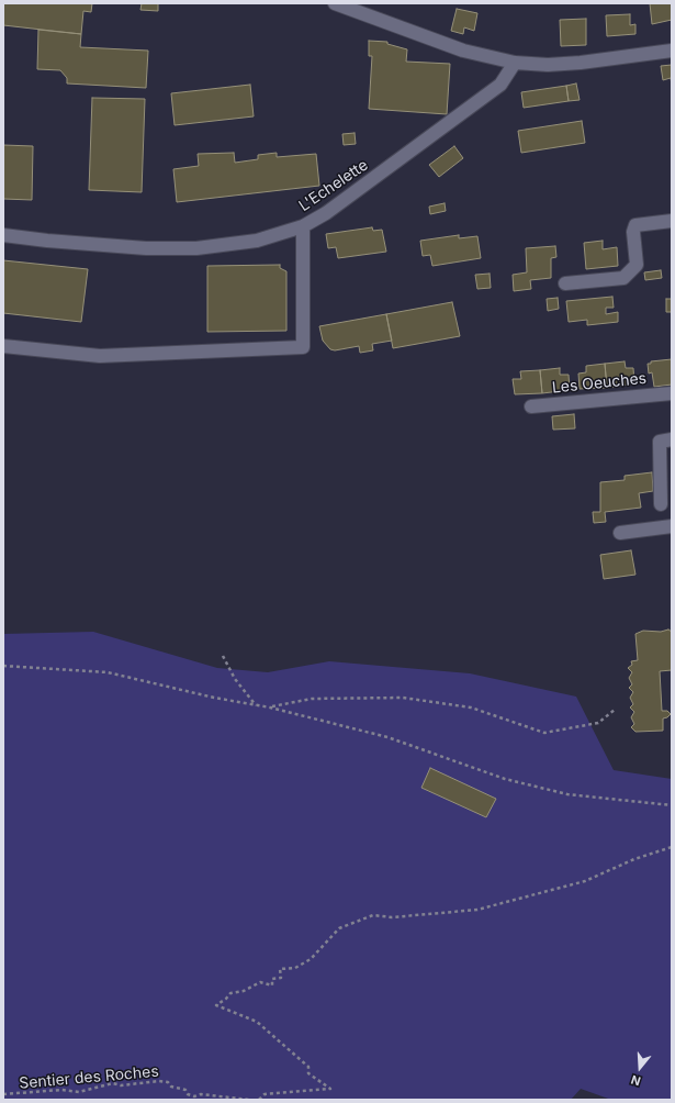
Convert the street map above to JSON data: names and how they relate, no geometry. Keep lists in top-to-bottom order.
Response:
{
  "streets": {
    "street": ["L'Echelette", "Les Oeuches"],
    "path": ["Sentier des Roches"]
  },
  "north": "bottom"
}
